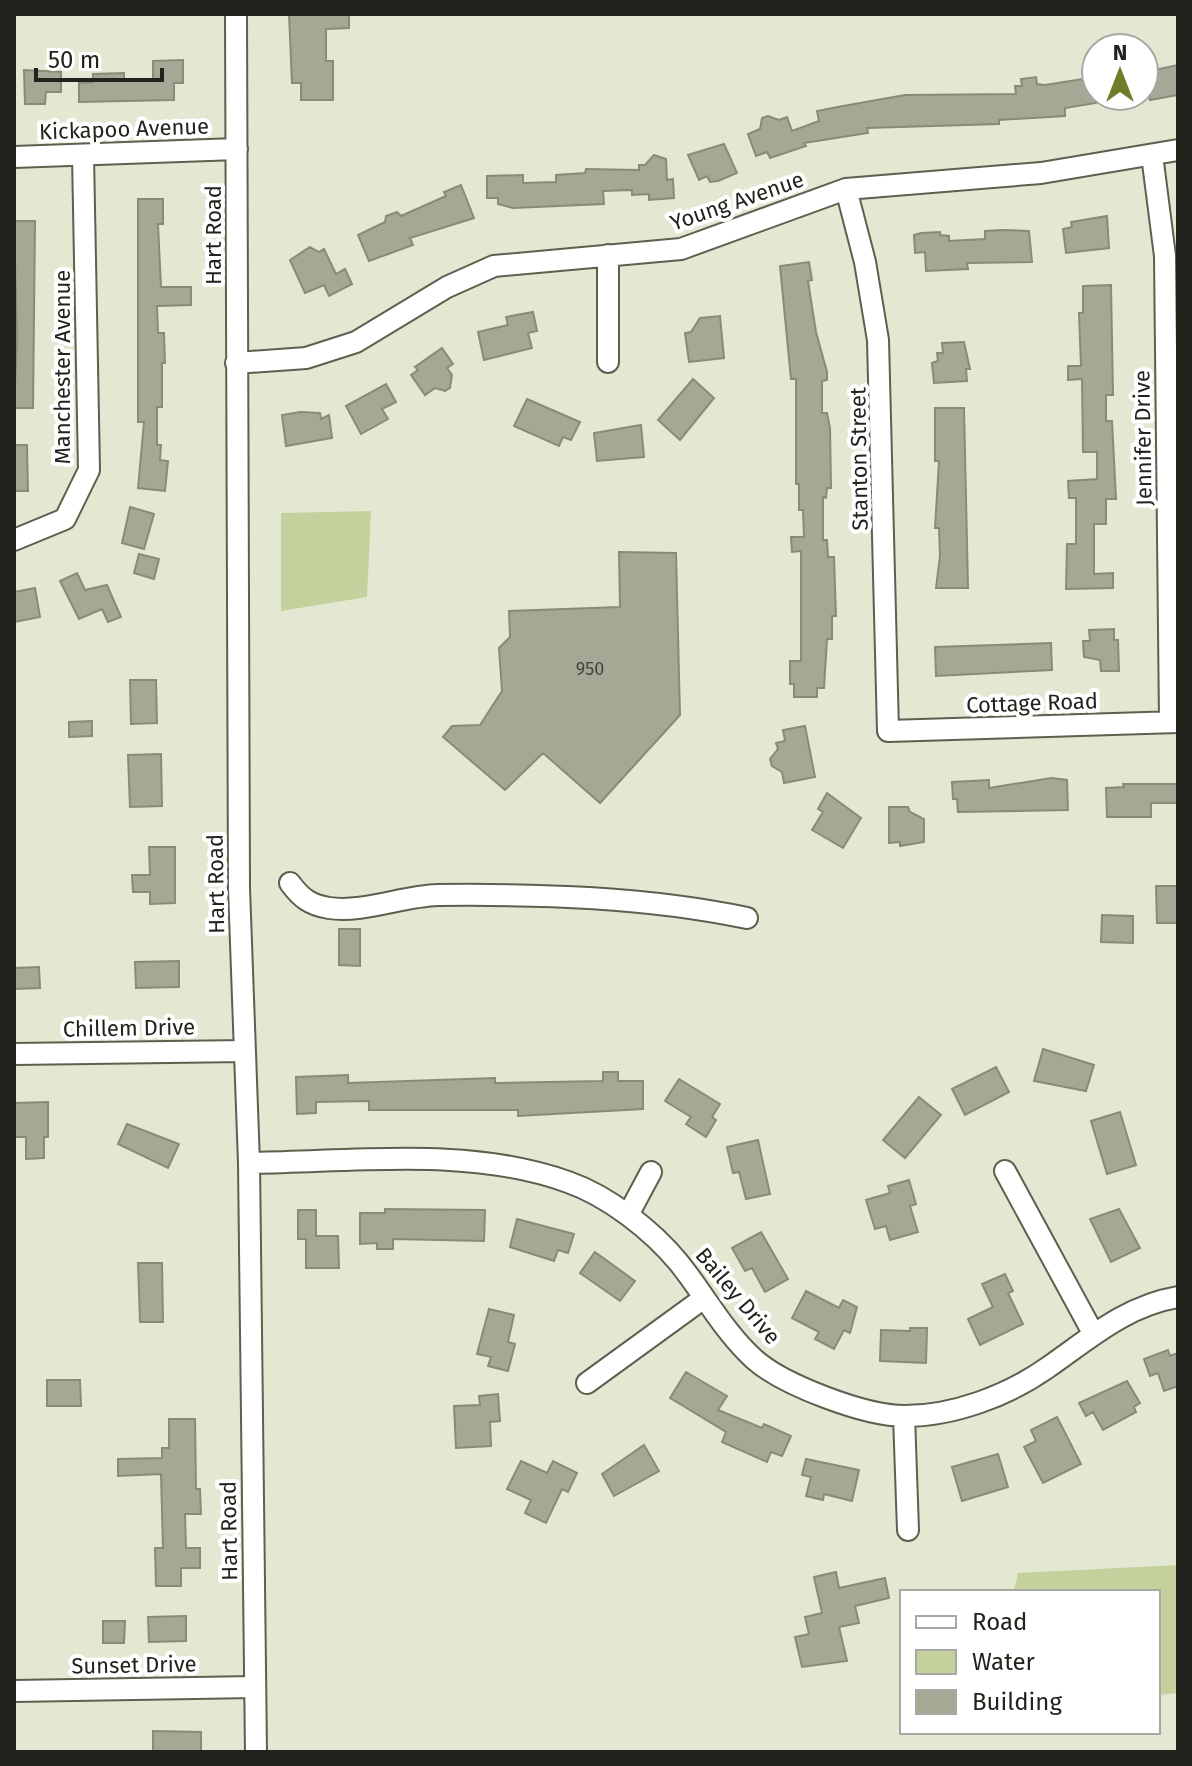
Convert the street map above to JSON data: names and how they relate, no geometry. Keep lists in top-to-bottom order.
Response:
{
  "streets": {
    "street": [
      "Kickapoo Avenue",
      "Young Avenue",
      "Hart Road",
      "Manchester Avenue",
      "Jennifer Drive",
      "Stanton Street",
      "Cottage Road",
      "Chillem Drive",
      "Bailey Drive",
      "Sunset Drive"
    ]
  },
  "crossings": [
    ["Kickapoo Avenue", "Hart Road"],
    ["Kickapoo Avenue", "Manchester Avenue"],
    ["Young Avenue", "Hart Road"],
    ["Young Avenue", "Jennifer Drive"],
    ["Young Avenue", "Stanton Street"],
    ["Hart Road", "Chillem Drive"],
    ["Hart Road", "Bailey Drive"],
    ["Hart Road", "Sunset Drive"],
    ["Jennifer Drive", "Cottage Road"],
    ["Stanton Street", "Cottage Road"]
  ],
  "house_numbers": ["950"],
  "legend": ["Road", "Water", "Building"],
  "scale_bar": "50 m",
  "north": "top"
}
